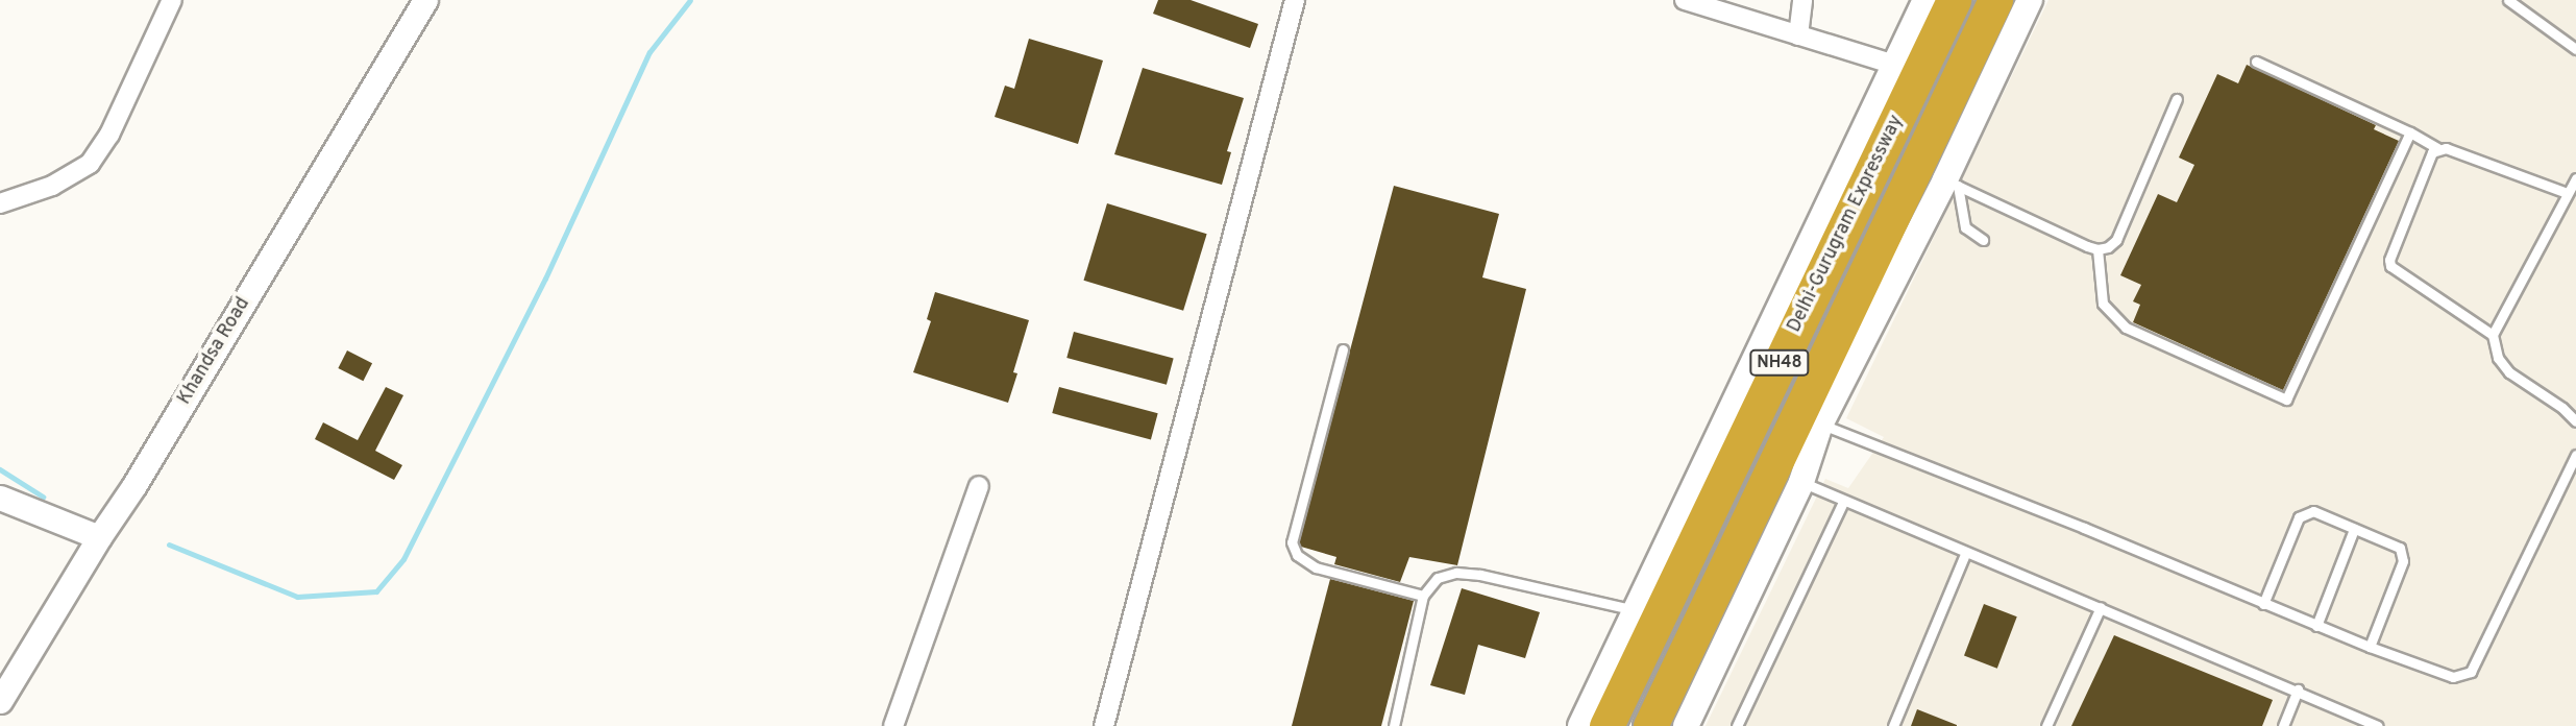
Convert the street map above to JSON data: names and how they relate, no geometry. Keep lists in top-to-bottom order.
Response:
{
  "streets": {
    "highway": ["Delhi-Gurugram Expressway", "NH48"],
    "street": ["Khandsa Road"]
  }
}
